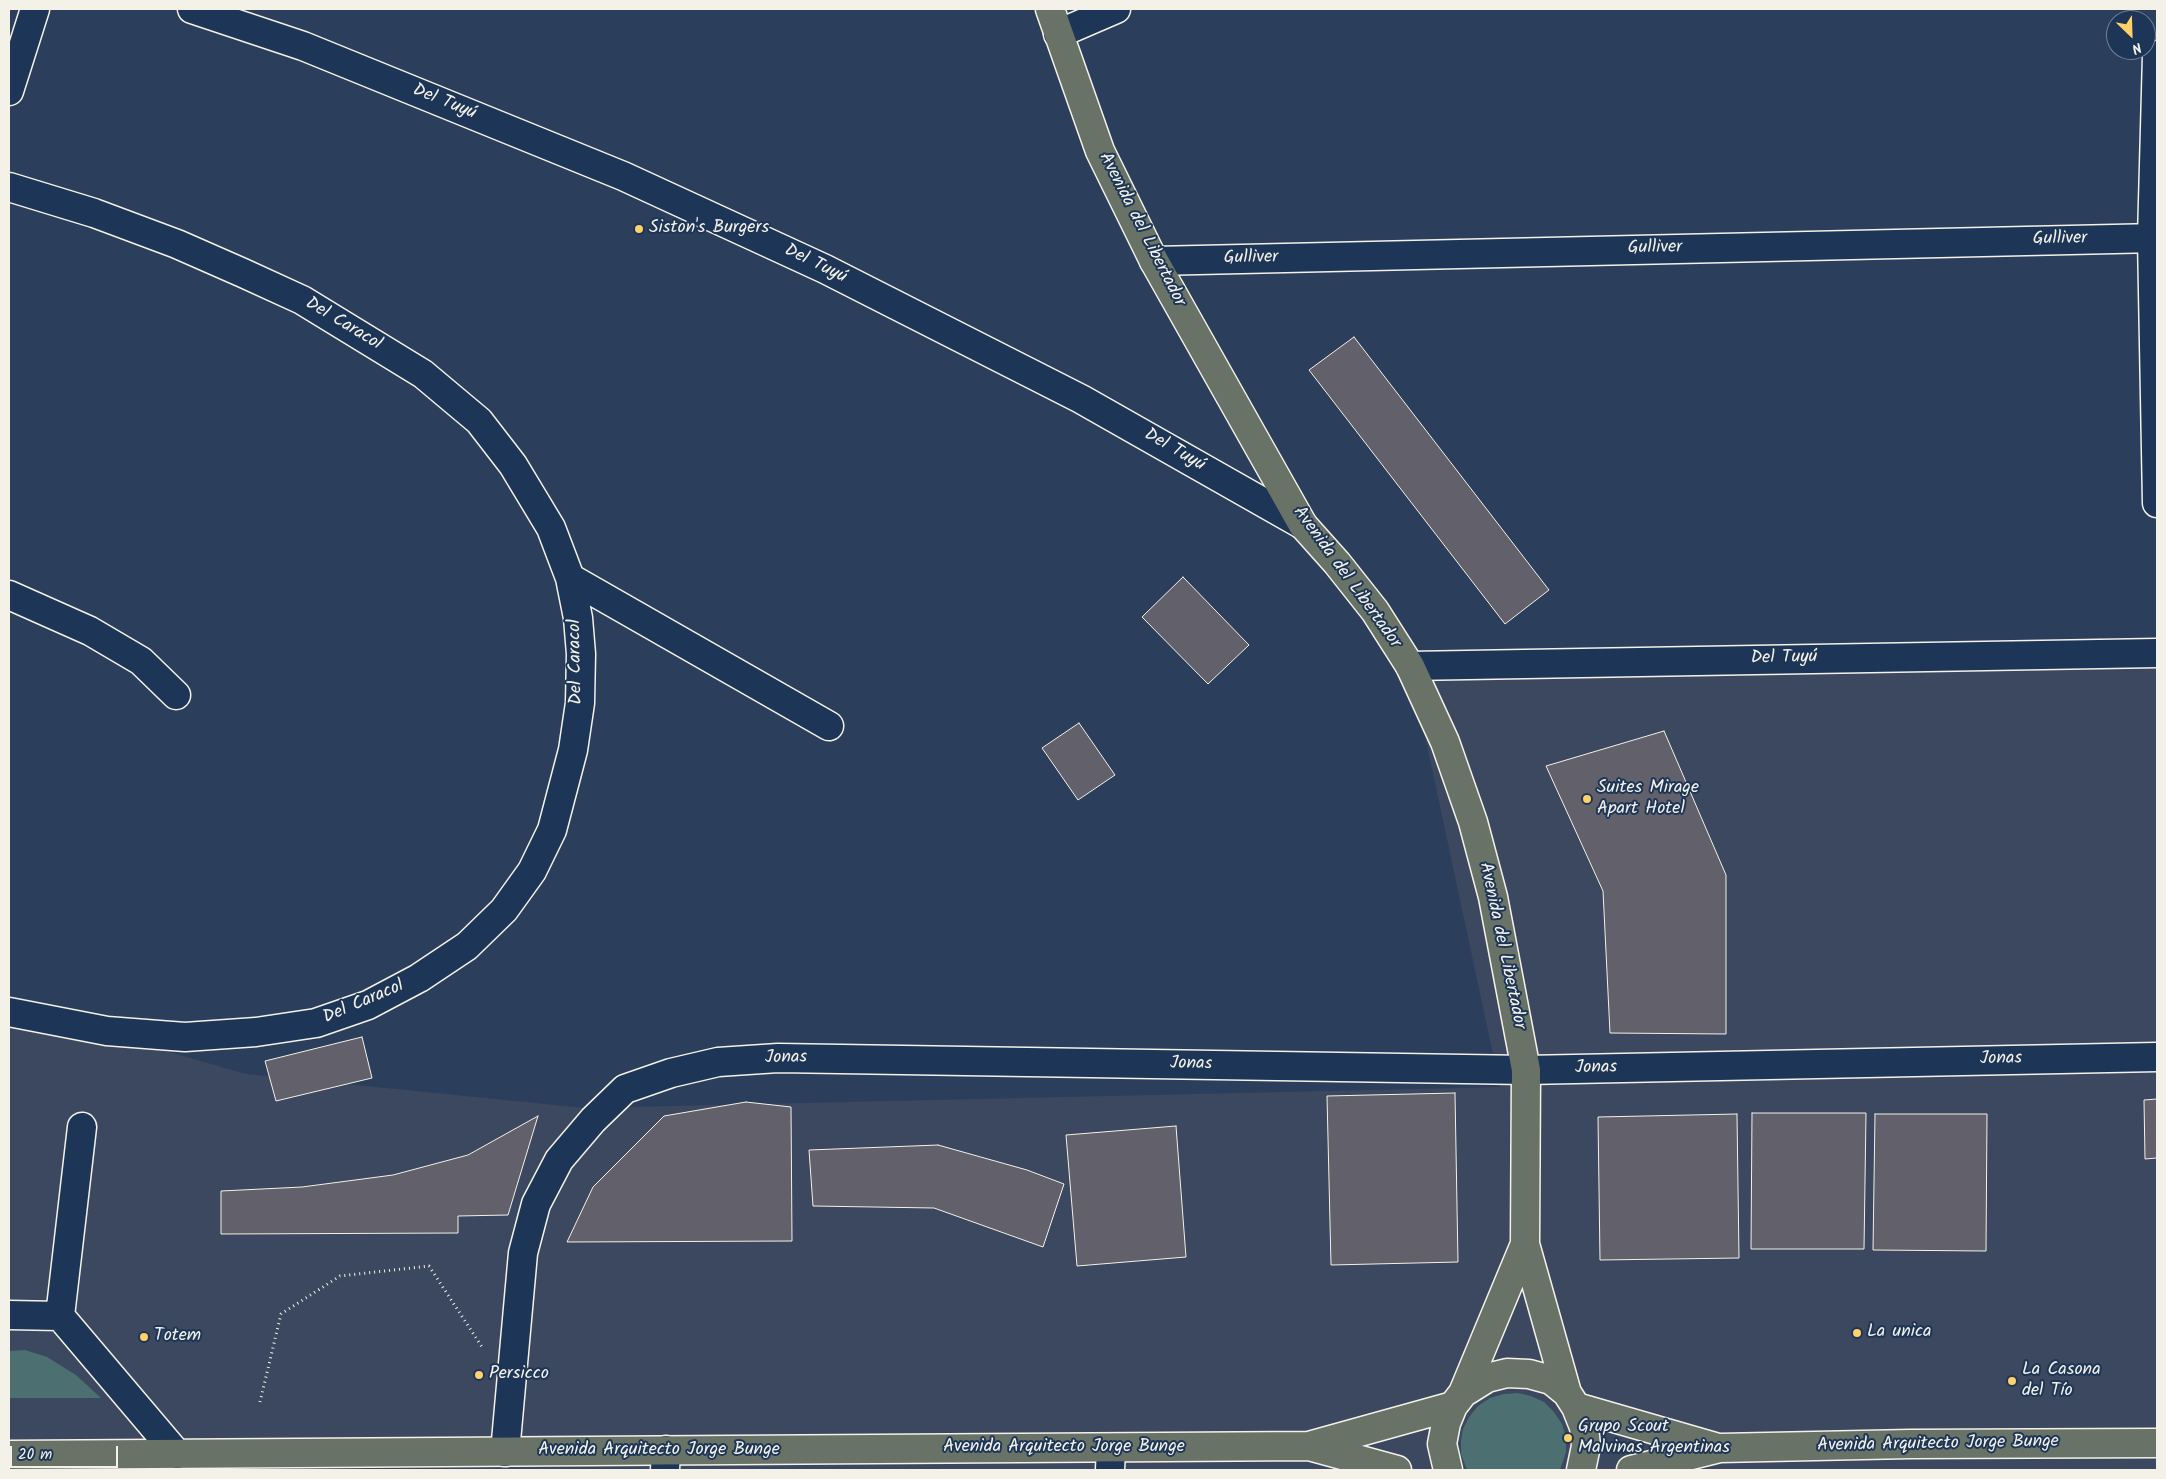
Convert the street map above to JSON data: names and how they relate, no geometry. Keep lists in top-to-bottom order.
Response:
{
  "streets": {
    "main road": ["Avenida del Libertador", "Avenida Arquitecto Jorge Bunge"],
    "street": [
      "Del Tuyú",
      "Gulliver",
      "Del Caracol",
      "Jonas"
    ]
  },
  "crossings": [
    ["Del Tuyú", "Avenida del Libertador"],
    ["Avenida del Libertador", "Gulliver"],
    ["Avenida del Libertador", "Jonas"],
    ["Avenida del Libertador", "Avenida Arquitecto Jorge Bunge"],
    ["Jonas", "Avenida Arquitecto Jorge Bunge"]
  ],
  "places": [
    "Siston's Burgers",
    "Suites Mirage Apart Hotel",
    "La unica",
    "Totem",
    "Persicco",
    "La Casona del Tío",
    "Grupo Scout Malvinas Argentinas"
  ],
  "scale_bar": "20 m",
  "north": "bottom right"
}
